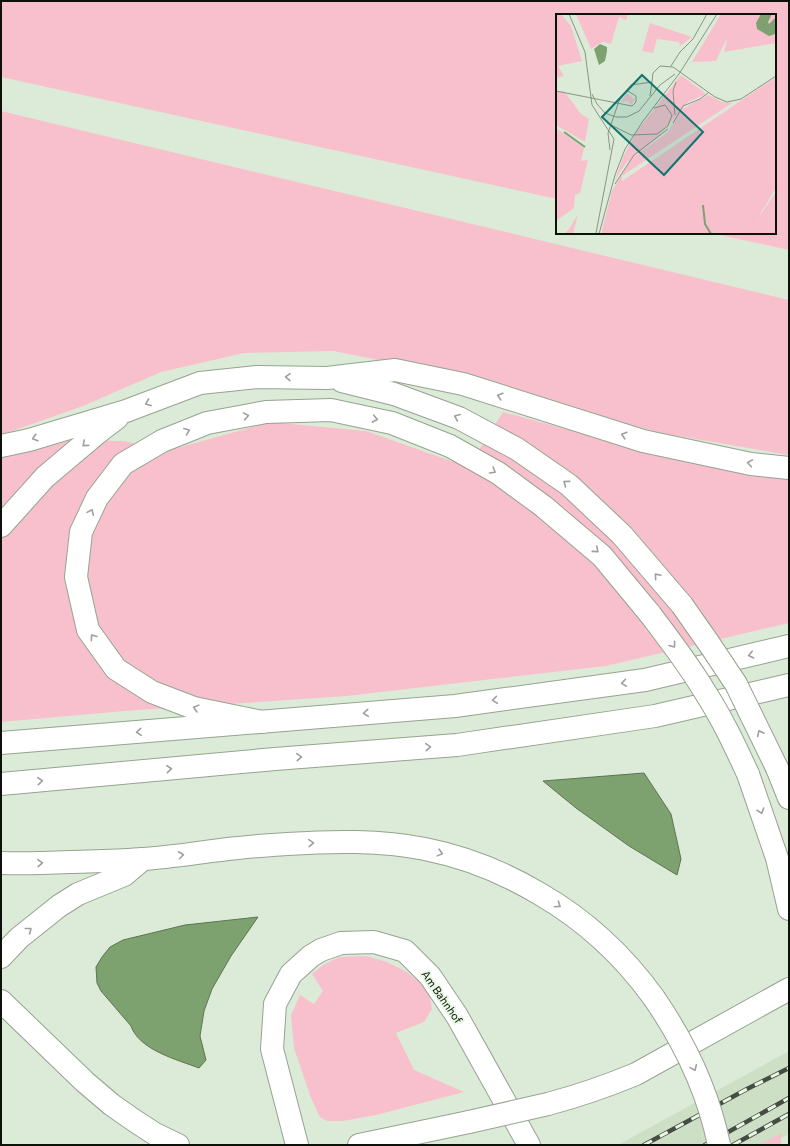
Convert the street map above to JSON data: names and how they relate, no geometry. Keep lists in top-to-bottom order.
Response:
{
  "streets": {
    "main road": ["Am Bahnhof"]
  }
}
